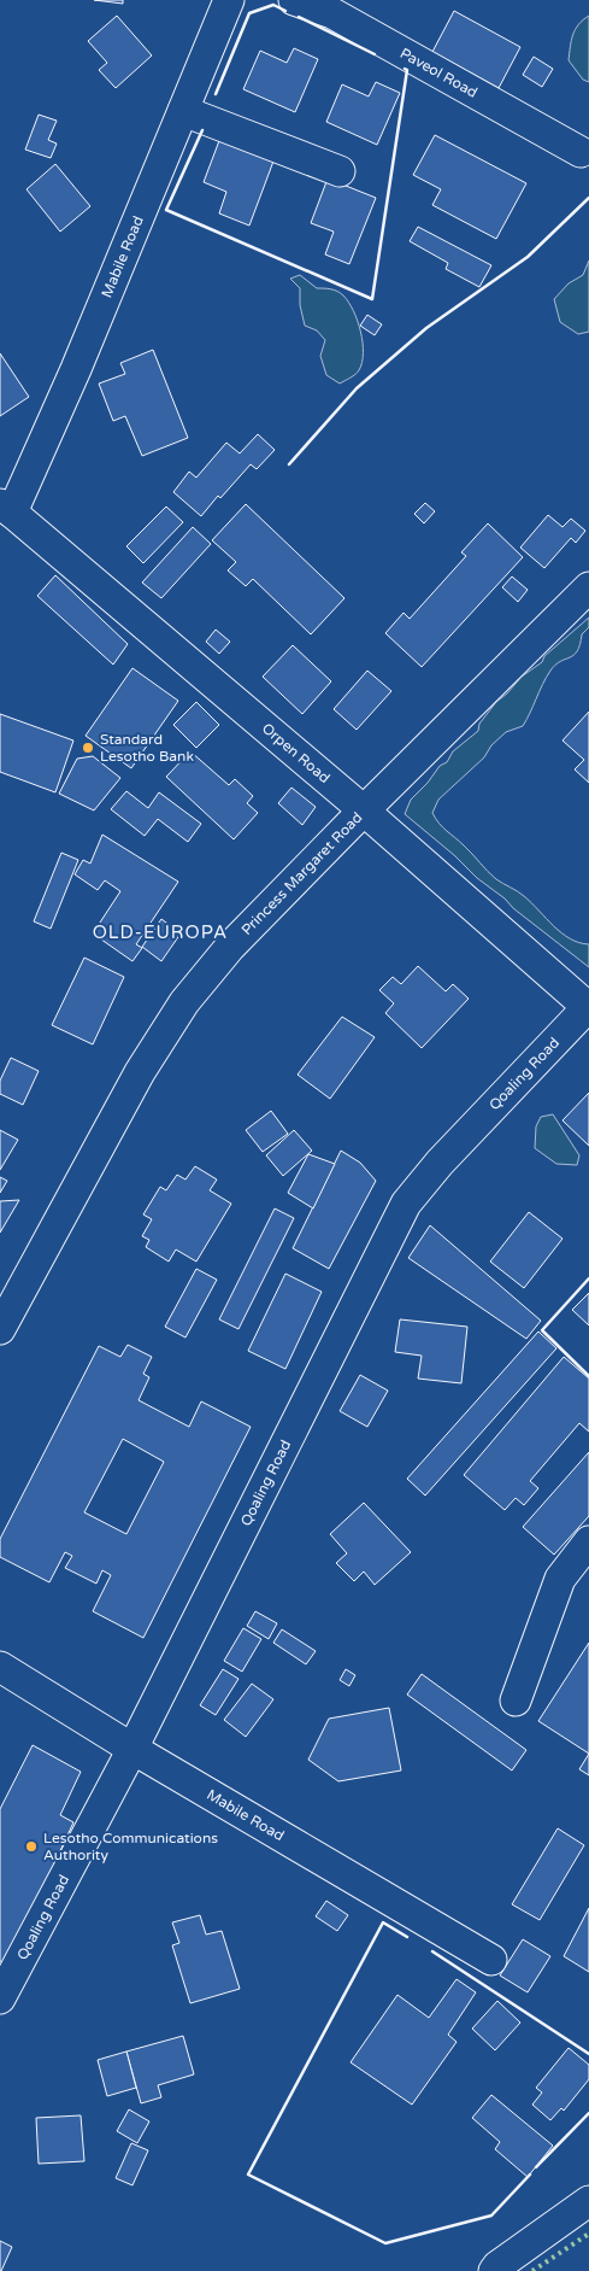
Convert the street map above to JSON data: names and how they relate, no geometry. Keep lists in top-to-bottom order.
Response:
{
  "streets": {
    "street": [
      "Paveol Road",
      "Mabile Road",
      "Orpen Road",
      "Princess Margaret Road",
      "Qoaling Road"
    ]
  },
  "crossings": [
    ["Mabile Road", "Orpen Road"],
    ["Mabile Road", "Qoaling Road"],
    ["Orpen Road", "Princess Margaret Road"],
    ["Orpen Road", "Qoaling Road"]
  ],
  "districts": ["OLD-EUROPA"],
  "places": ["Standard Lesotho Bank", "Lesotho Communications Authority"]
}
